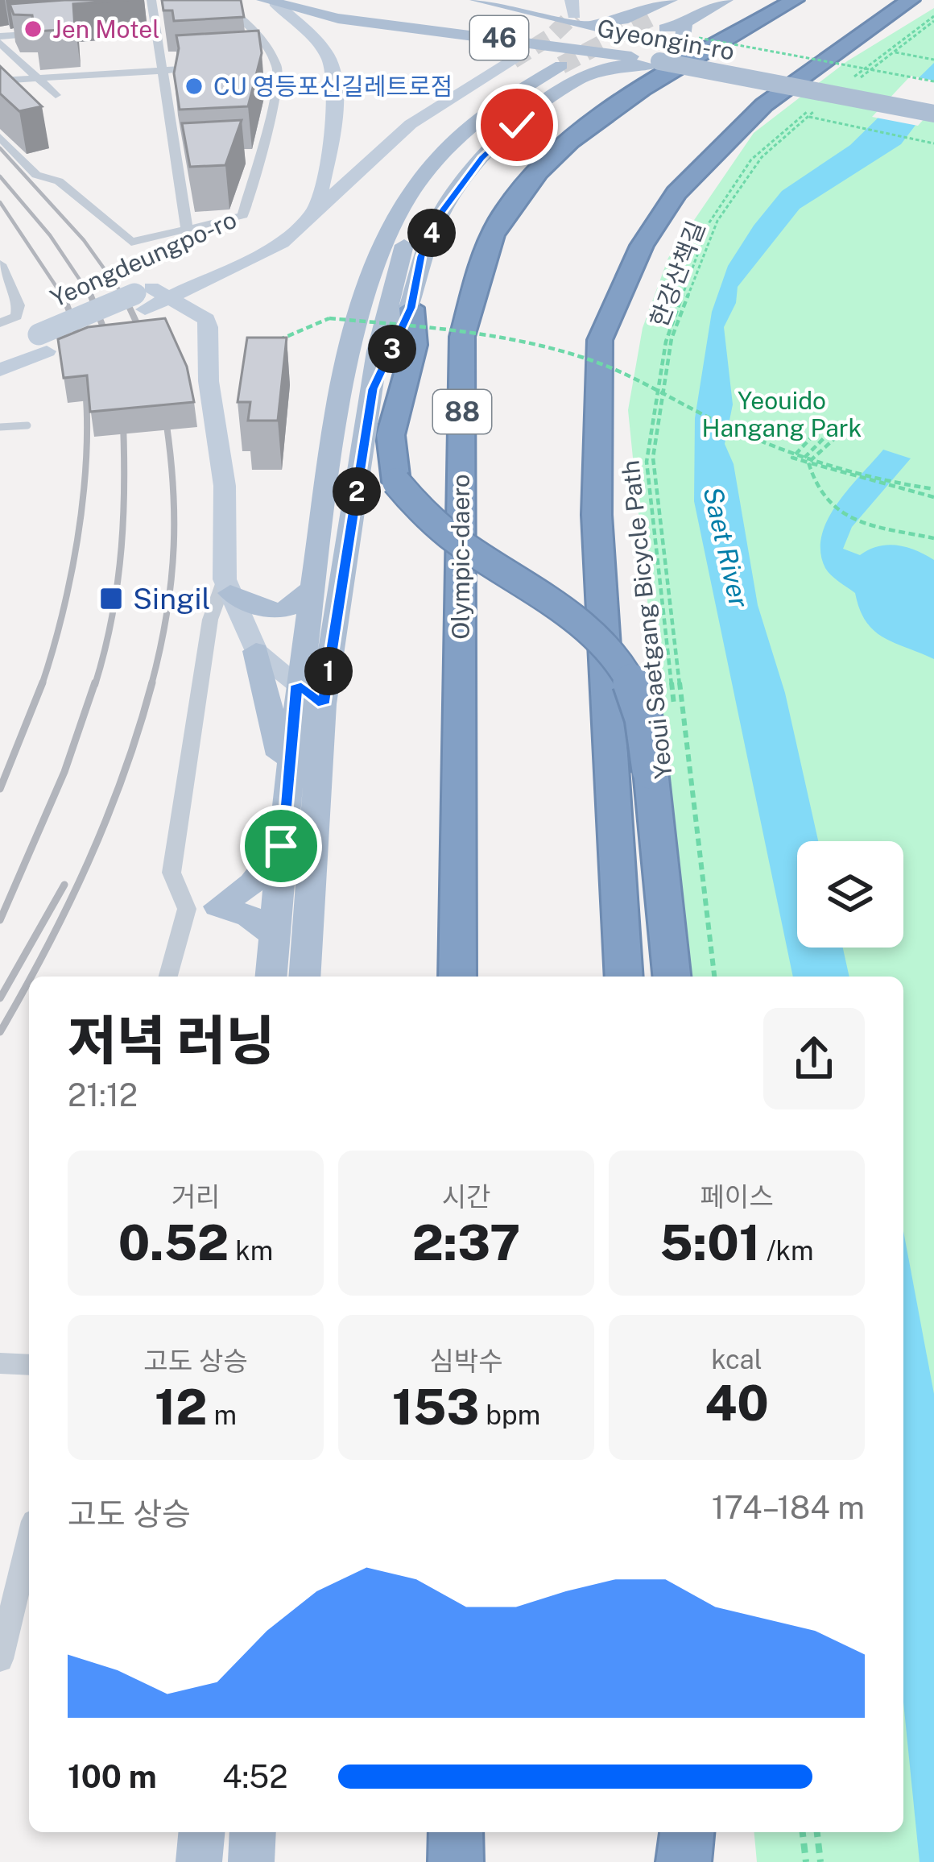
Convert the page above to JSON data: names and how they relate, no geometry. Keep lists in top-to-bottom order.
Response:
{
  "streets": {
    "highway": ["88", "Olympic-daero"],
    "main road": ["46", "Gyeongin-ro", "Yeongdeungpo-ro"],
    "path": ["한강산책길", "Yeoui Saetgang Bicycle Path"]
  },
  "water": ["Saet River"],
  "parks": ["Yeouido Hangang Park"],
  "places": {
    "other": ["Jen Motel", "CU 영등포신길레트로점"],
    "transit": ["Singil"]
  },
  "page": {
    "pins": [
      "4",
      "3",
      "2",
      "1"
    ],
    "heading": ["저녁 러닝", "21:12"],
    "stats": [
      ["거리", "0.52 km"],
      ["시간", "2:37"],
      ["페이스", "5:01 /km"],
      ["고도 상승", "12 m"],
      ["심박수", "153 bpm"],
      ["kcal", "40"]
    ],
    "chart": ["고도 상승", "174–184 m"],
    "list": [
      {
        "name": "100 m",
        "note": "4:52"
      }
    ]
  }
}
